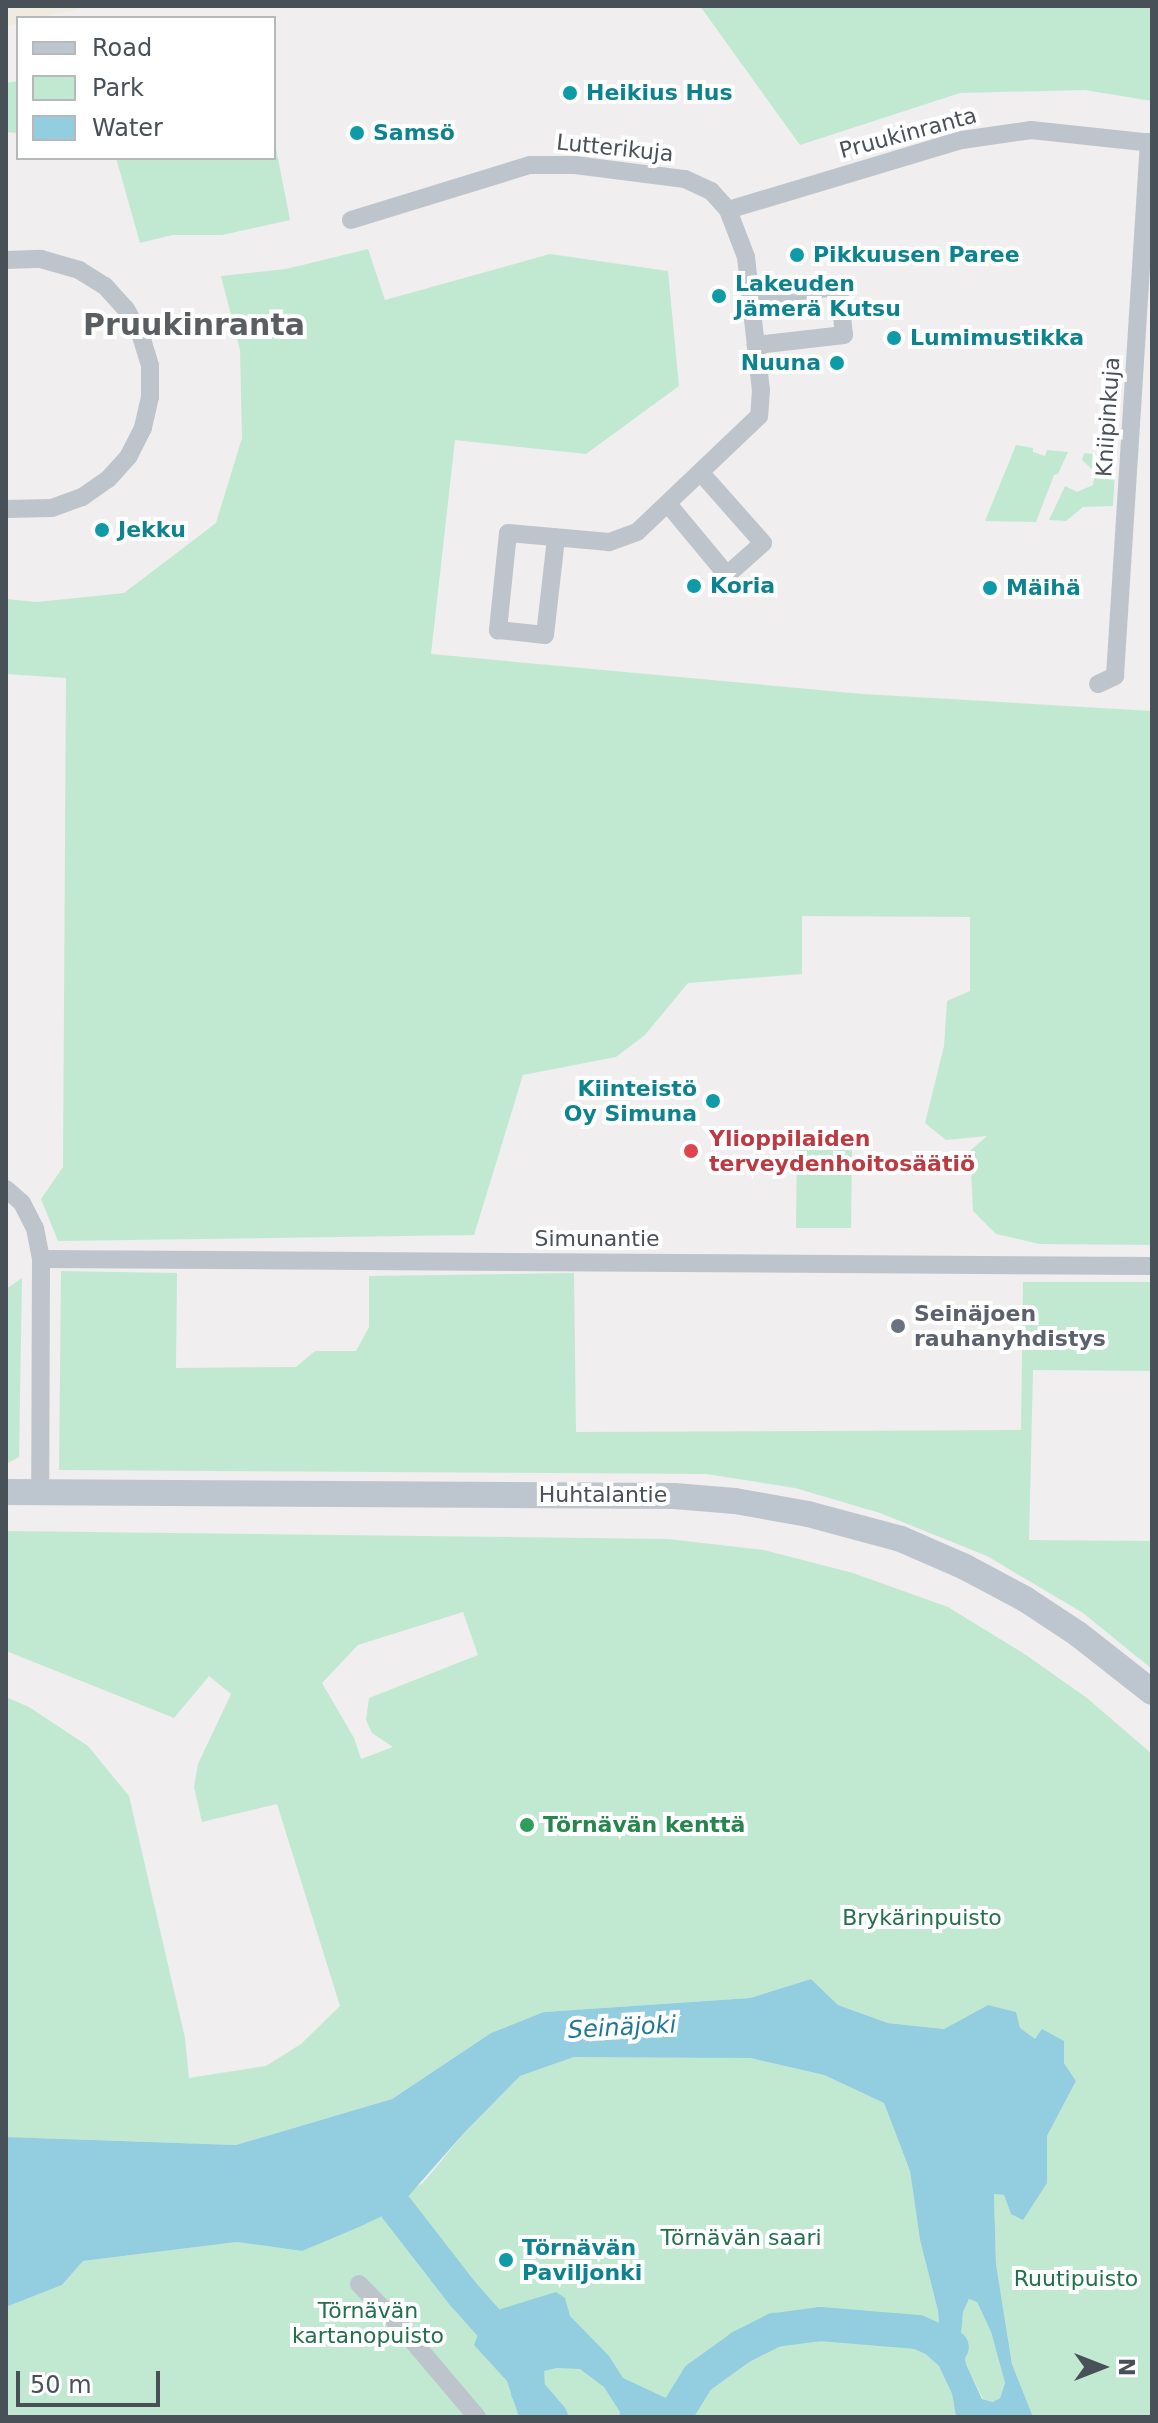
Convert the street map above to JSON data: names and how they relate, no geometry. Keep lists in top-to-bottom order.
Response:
{
  "streets": {
    "main road": ["Huhtalantie"],
    "street": [
      "Pruukinranta",
      "Lutterikuja",
      "Kniipinkuja",
      "Simunantie"
    ]
  },
  "crossings": [
    ["Pruukinranta", "Lutterikuja"],
    ["Pruukinranta", "Kniipinkuja"]
  ],
  "districts": ["Pruukinranta"],
  "water": ["Seinäjoki"],
  "parks": [
    "Brykärinpuisto",
    "Törnävän saari",
    "Ruutipuisto",
    "Törnävän kartanopuisto"
  ],
  "places": [
    "Heikius Hus",
    "Samsö",
    "Pikkuusen Paree",
    "Lakeuden Jämerä Kutsu",
    "Lumimustikka",
    "Nuuna",
    "Jekku",
    "Koria",
    "Mäihä",
    "Kiinteistö Oy Simuna",
    "Ylioppilaiden terveydenhoitosäätiö",
    "Seinäjoen rauhanyhdistys",
    "Törnävän kenttä",
    "Törnävän Paviljonki"
  ],
  "legend": ["Road", "Park", "Water"],
  "scale_bar": "50 m",
  "north": "right"
}
